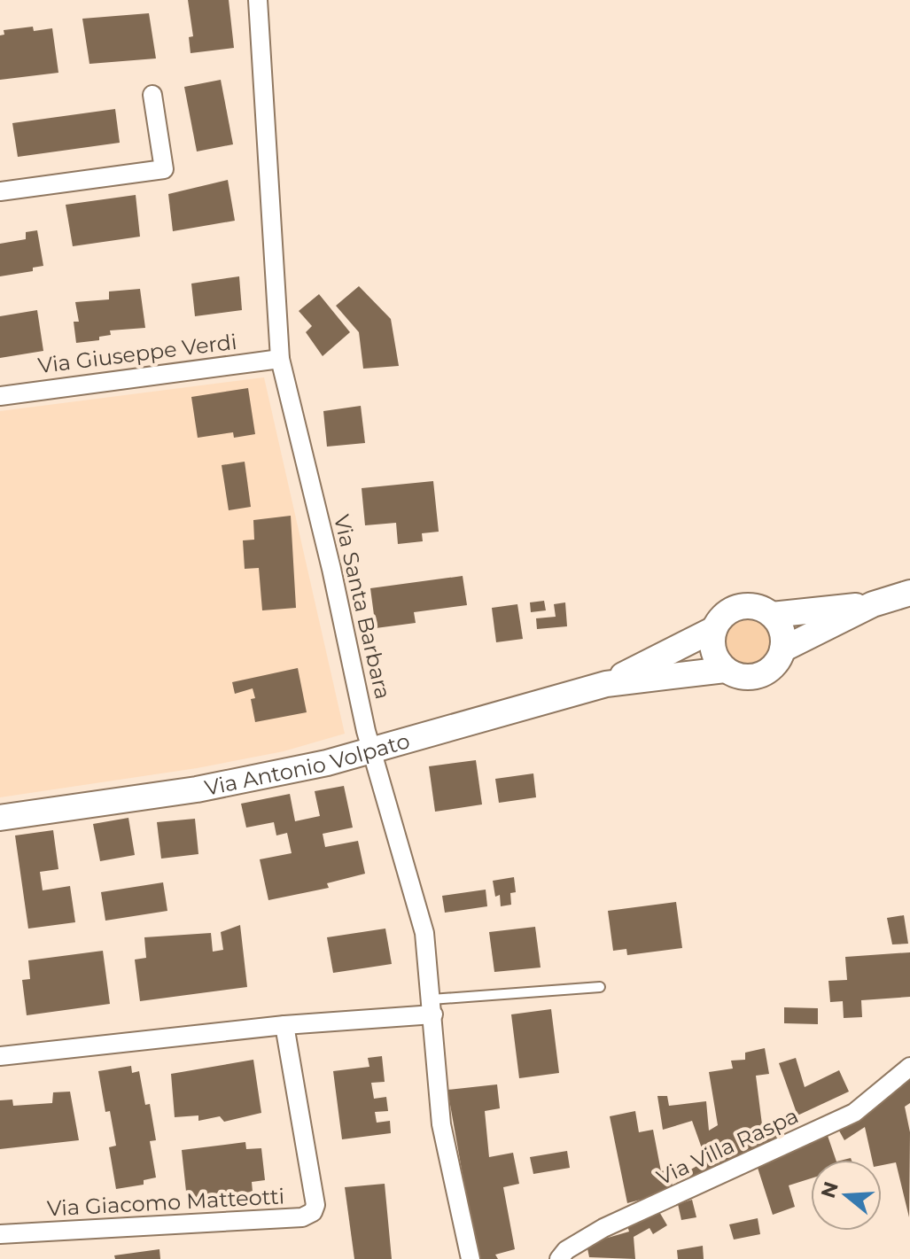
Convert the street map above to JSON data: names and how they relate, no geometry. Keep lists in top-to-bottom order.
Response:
{
  "streets": {
    "street": [
      "Via Giuseppe Verdi",
      "Via Santa Barbara",
      "Via Antonio Volpato",
      "Via Villa Raspa",
      "Via Giacomo Matteotti"
    ]
  },
  "crossings": [
    ["Via Giuseppe Verdi", "Via Santa Barbara"],
    ["Via Santa Barbara", "Via Antonio Volpato"]
  ],
  "north": "left"
}
